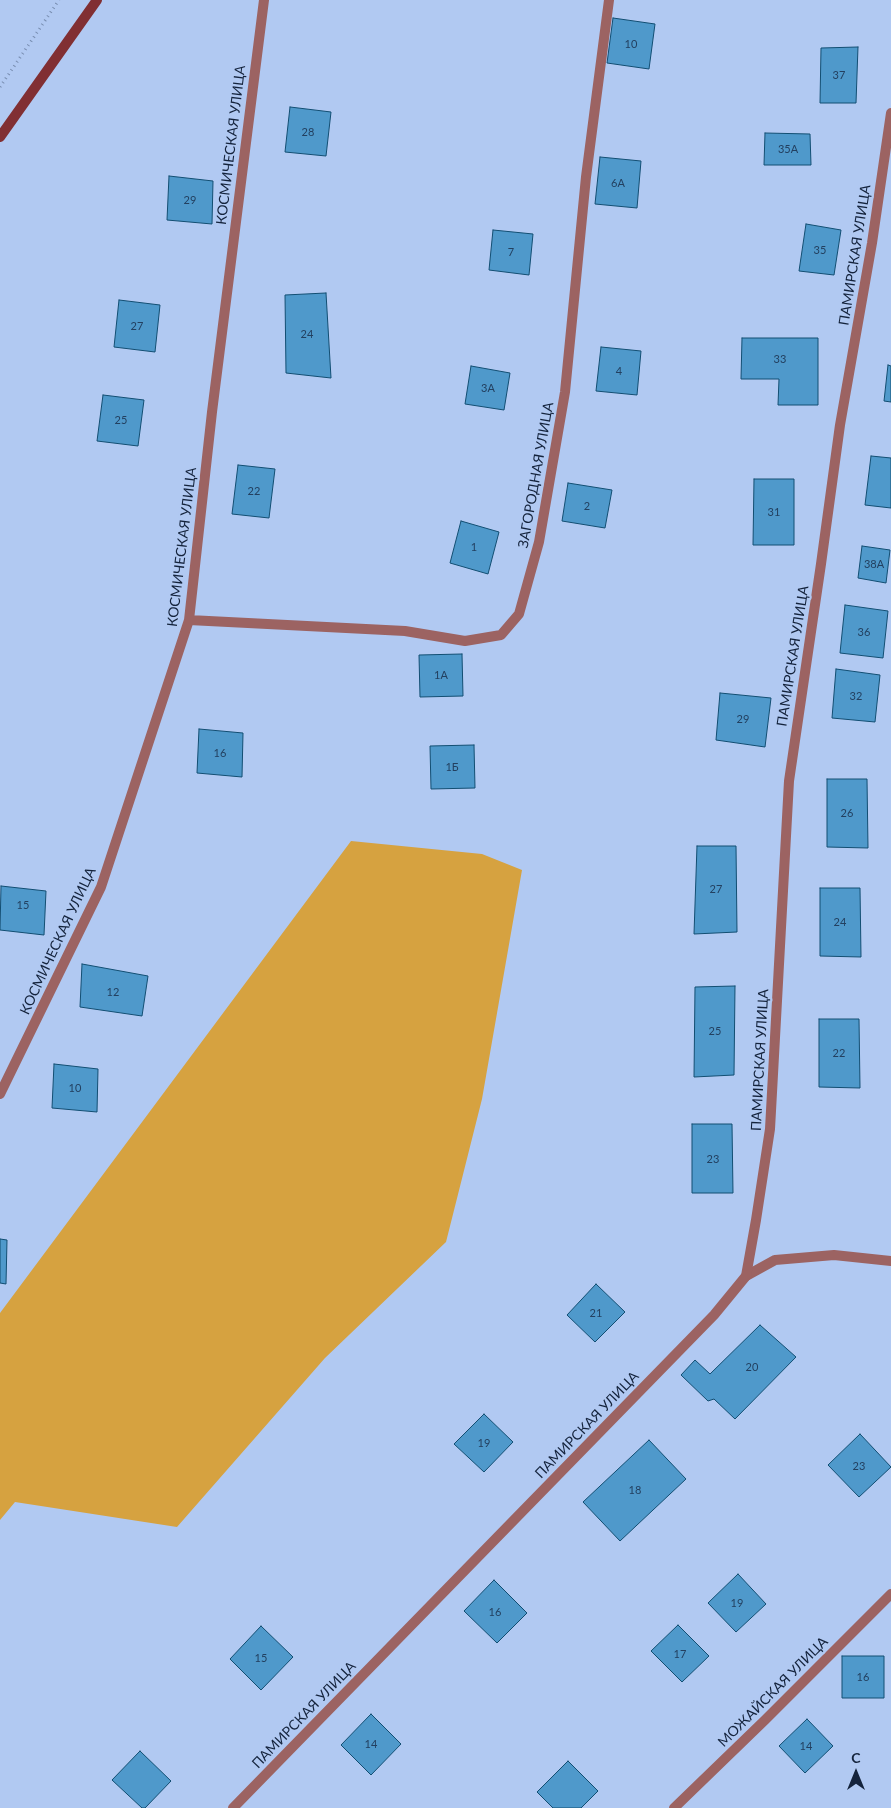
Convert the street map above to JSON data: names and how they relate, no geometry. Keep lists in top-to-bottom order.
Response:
{
  "streets": {
    "street": [
      "КОСМИЧЕСКАЯ УЛИЦА",
      "ПАМИРСКАЯ УЛИЦА",
      "ЗАГОРОДНАЯ УЛИЦА",
      "МОЖАЙСКАЯ УЛИЦА"
    ]
  },
  "crossings": [
    ["КОСМИЧЕСКАЯ УЛИЦА", "ЗАГОРОДНАЯ УЛИЦА"]
  ],
  "house_numbers": [
    "10",
    "37",
    "28",
    "35А",
    "6А",
    "29",
    "35",
    "7",
    "27",
    "24",
    "33",
    "4",
    "3А",
    "25",
    "22",
    "2",
    "31",
    "1",
    "38А",
    "36",
    "1А",
    "32",
    "29",
    "16",
    "1Б",
    "26",
    "27",
    "15",
    "24",
    "12",
    "25",
    "22",
    "10",
    "23",
    "21",
    "20",
    "19",
    "23",
    "18",
    "19",
    "16",
    "17",
    "15",
    "16",
    "14",
    "14"
  ],
  "north": "top"
}
